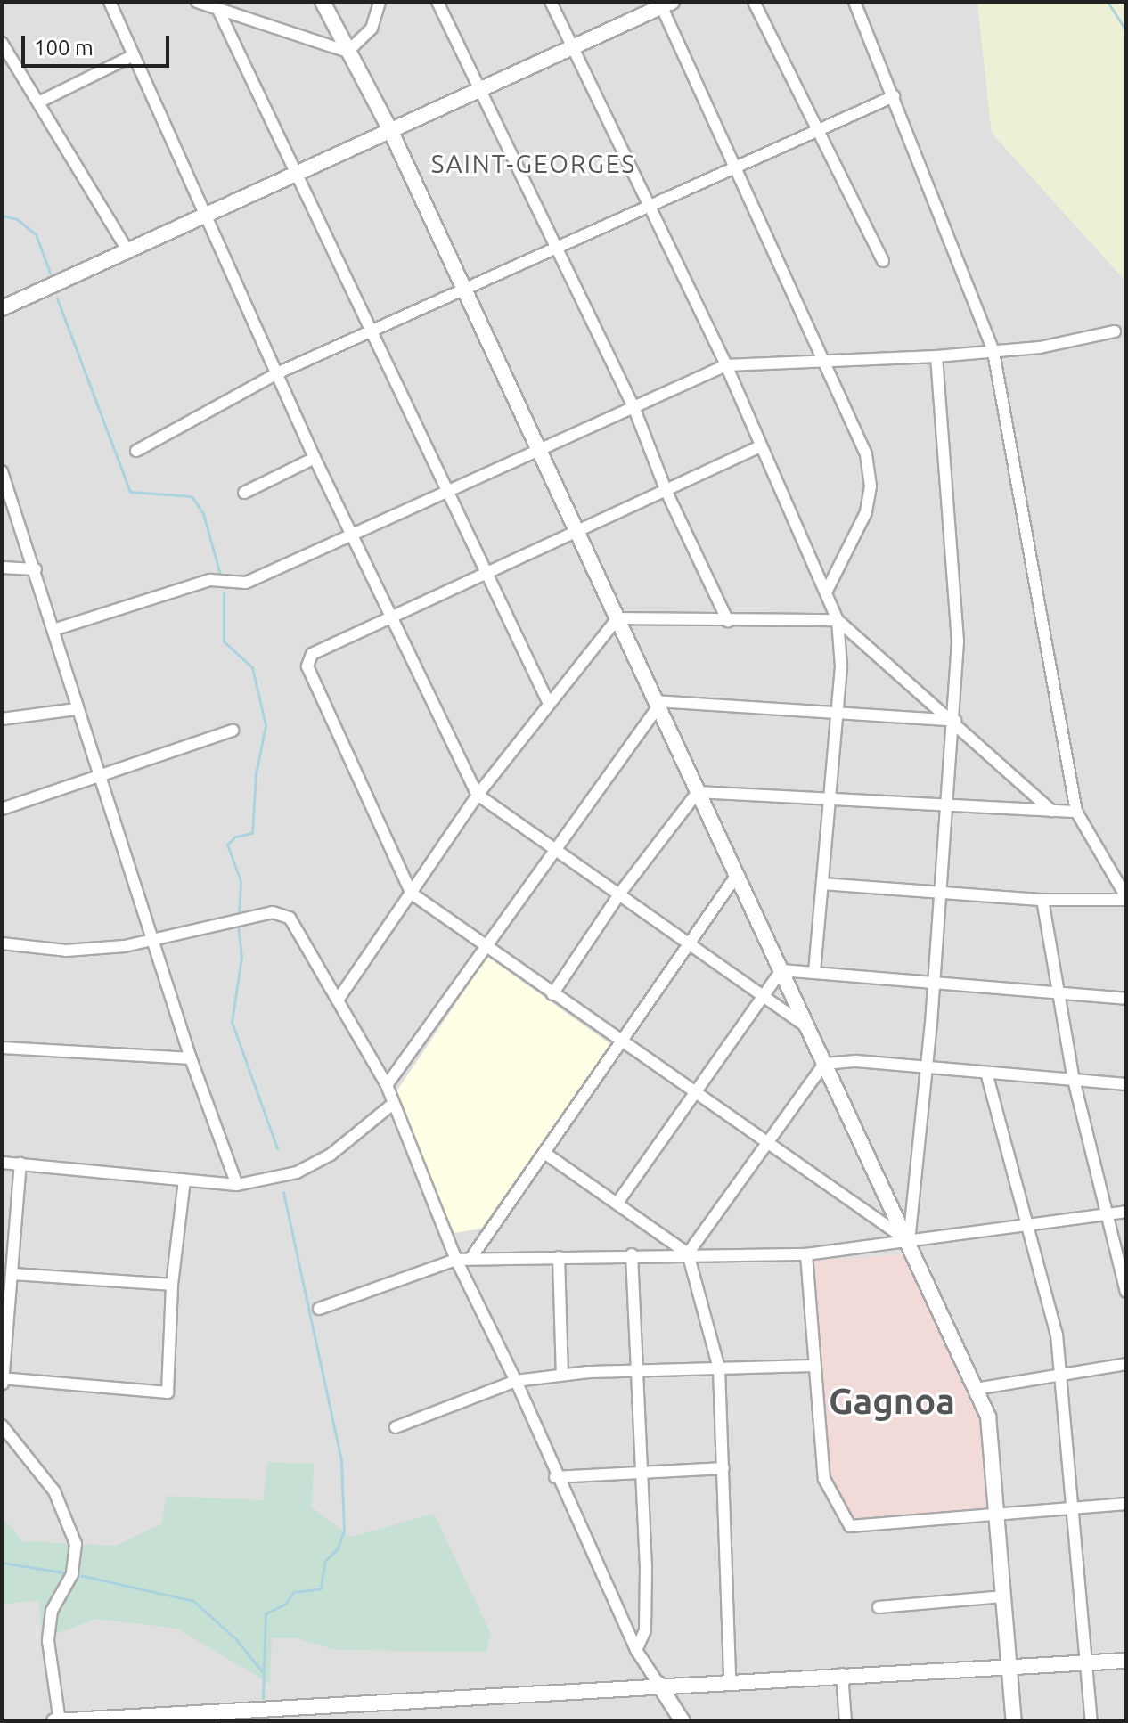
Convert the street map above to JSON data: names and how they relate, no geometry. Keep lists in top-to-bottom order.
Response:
{
  "districts": ["SAINT-GEORGES", "Gagnoa"],
  "scale_bar": "100 m"
}
